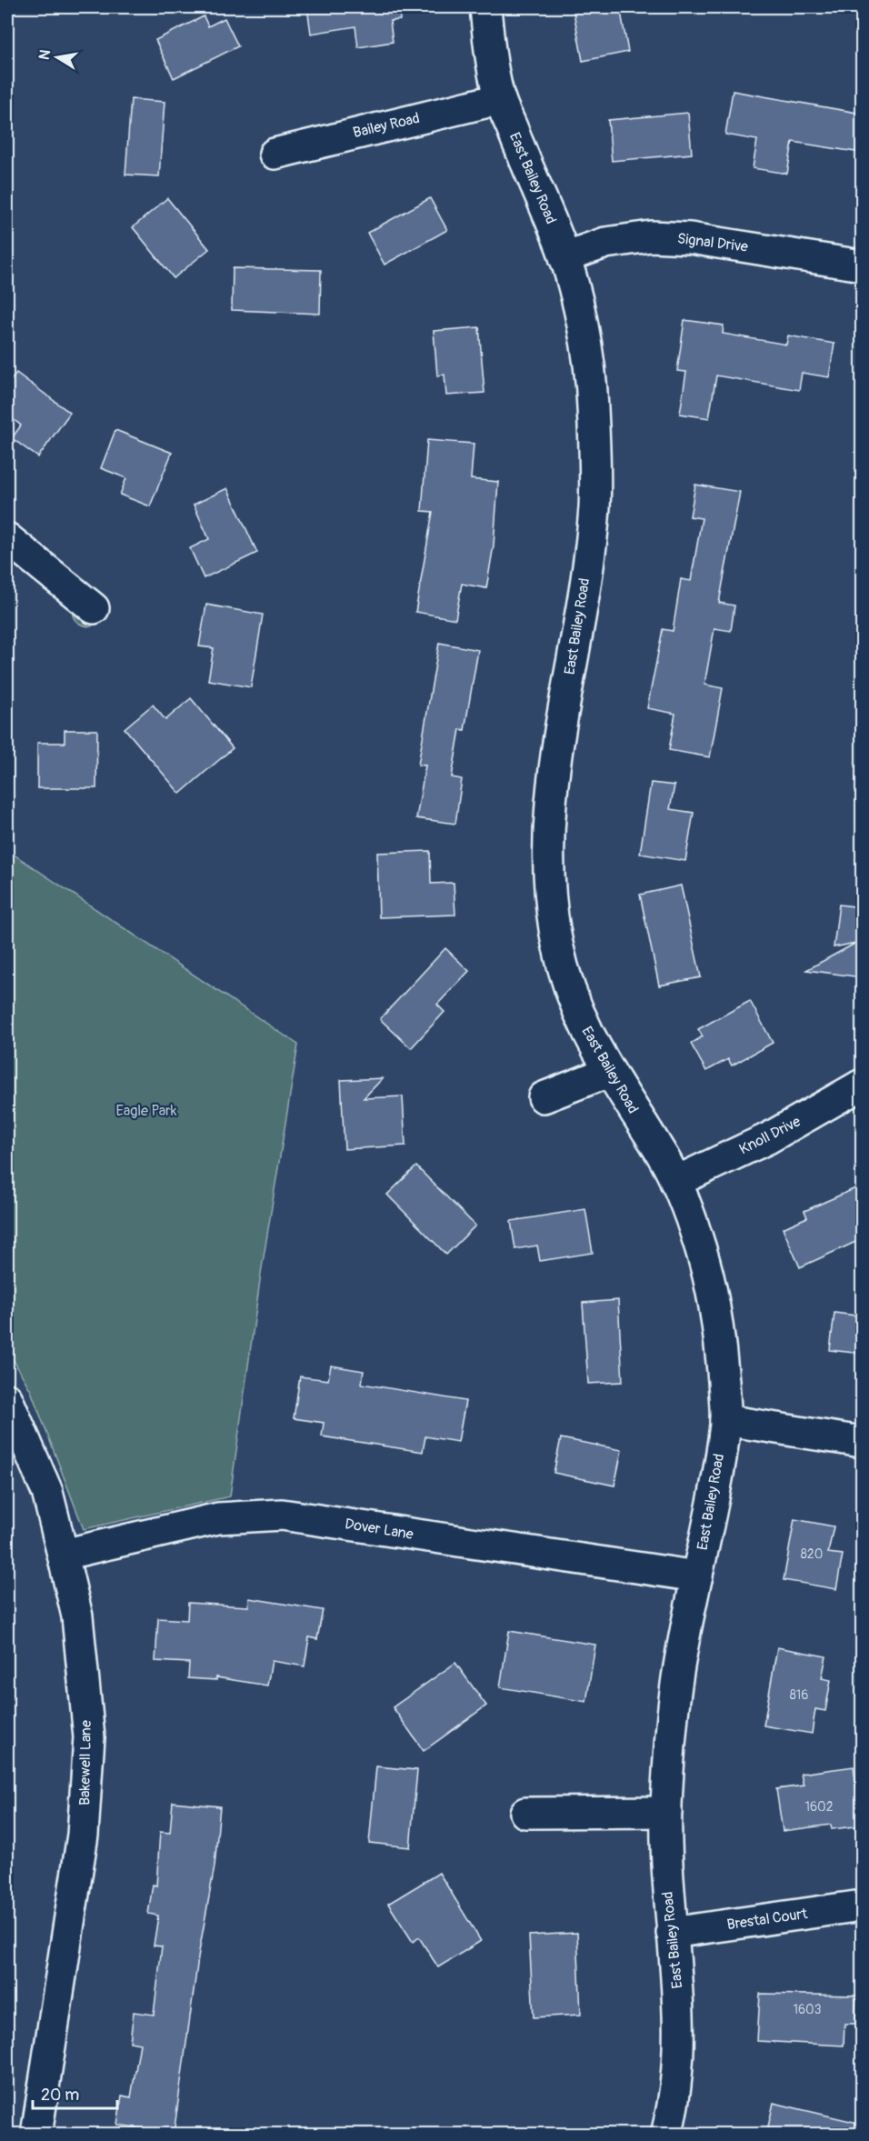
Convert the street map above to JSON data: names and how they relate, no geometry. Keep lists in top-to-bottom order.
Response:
{
  "streets": {
    "street": [
      "Bailey Road",
      "East Bailey Road",
      "Signal Drive",
      "Knoll Drive",
      "Dover Lane",
      "Bakewell Lane",
      "Brestal Court"
    ]
  },
  "crossings": [
    ["Bailey Road", "East Bailey Road"],
    ["East Bailey Road", "Signal Drive"],
    ["East Bailey Road", "Knoll Drive"],
    ["East Bailey Road", "Dover Lane"],
    ["East Bailey Road", "Brestal Court"],
    ["Dover Lane", "Bakewell Lane"]
  ],
  "parks": ["Eagle Park"],
  "house_numbers": [
    "820",
    "816",
    "1602",
    "1603"
  ],
  "scale_bar": "20 m",
  "north": "left"
}
